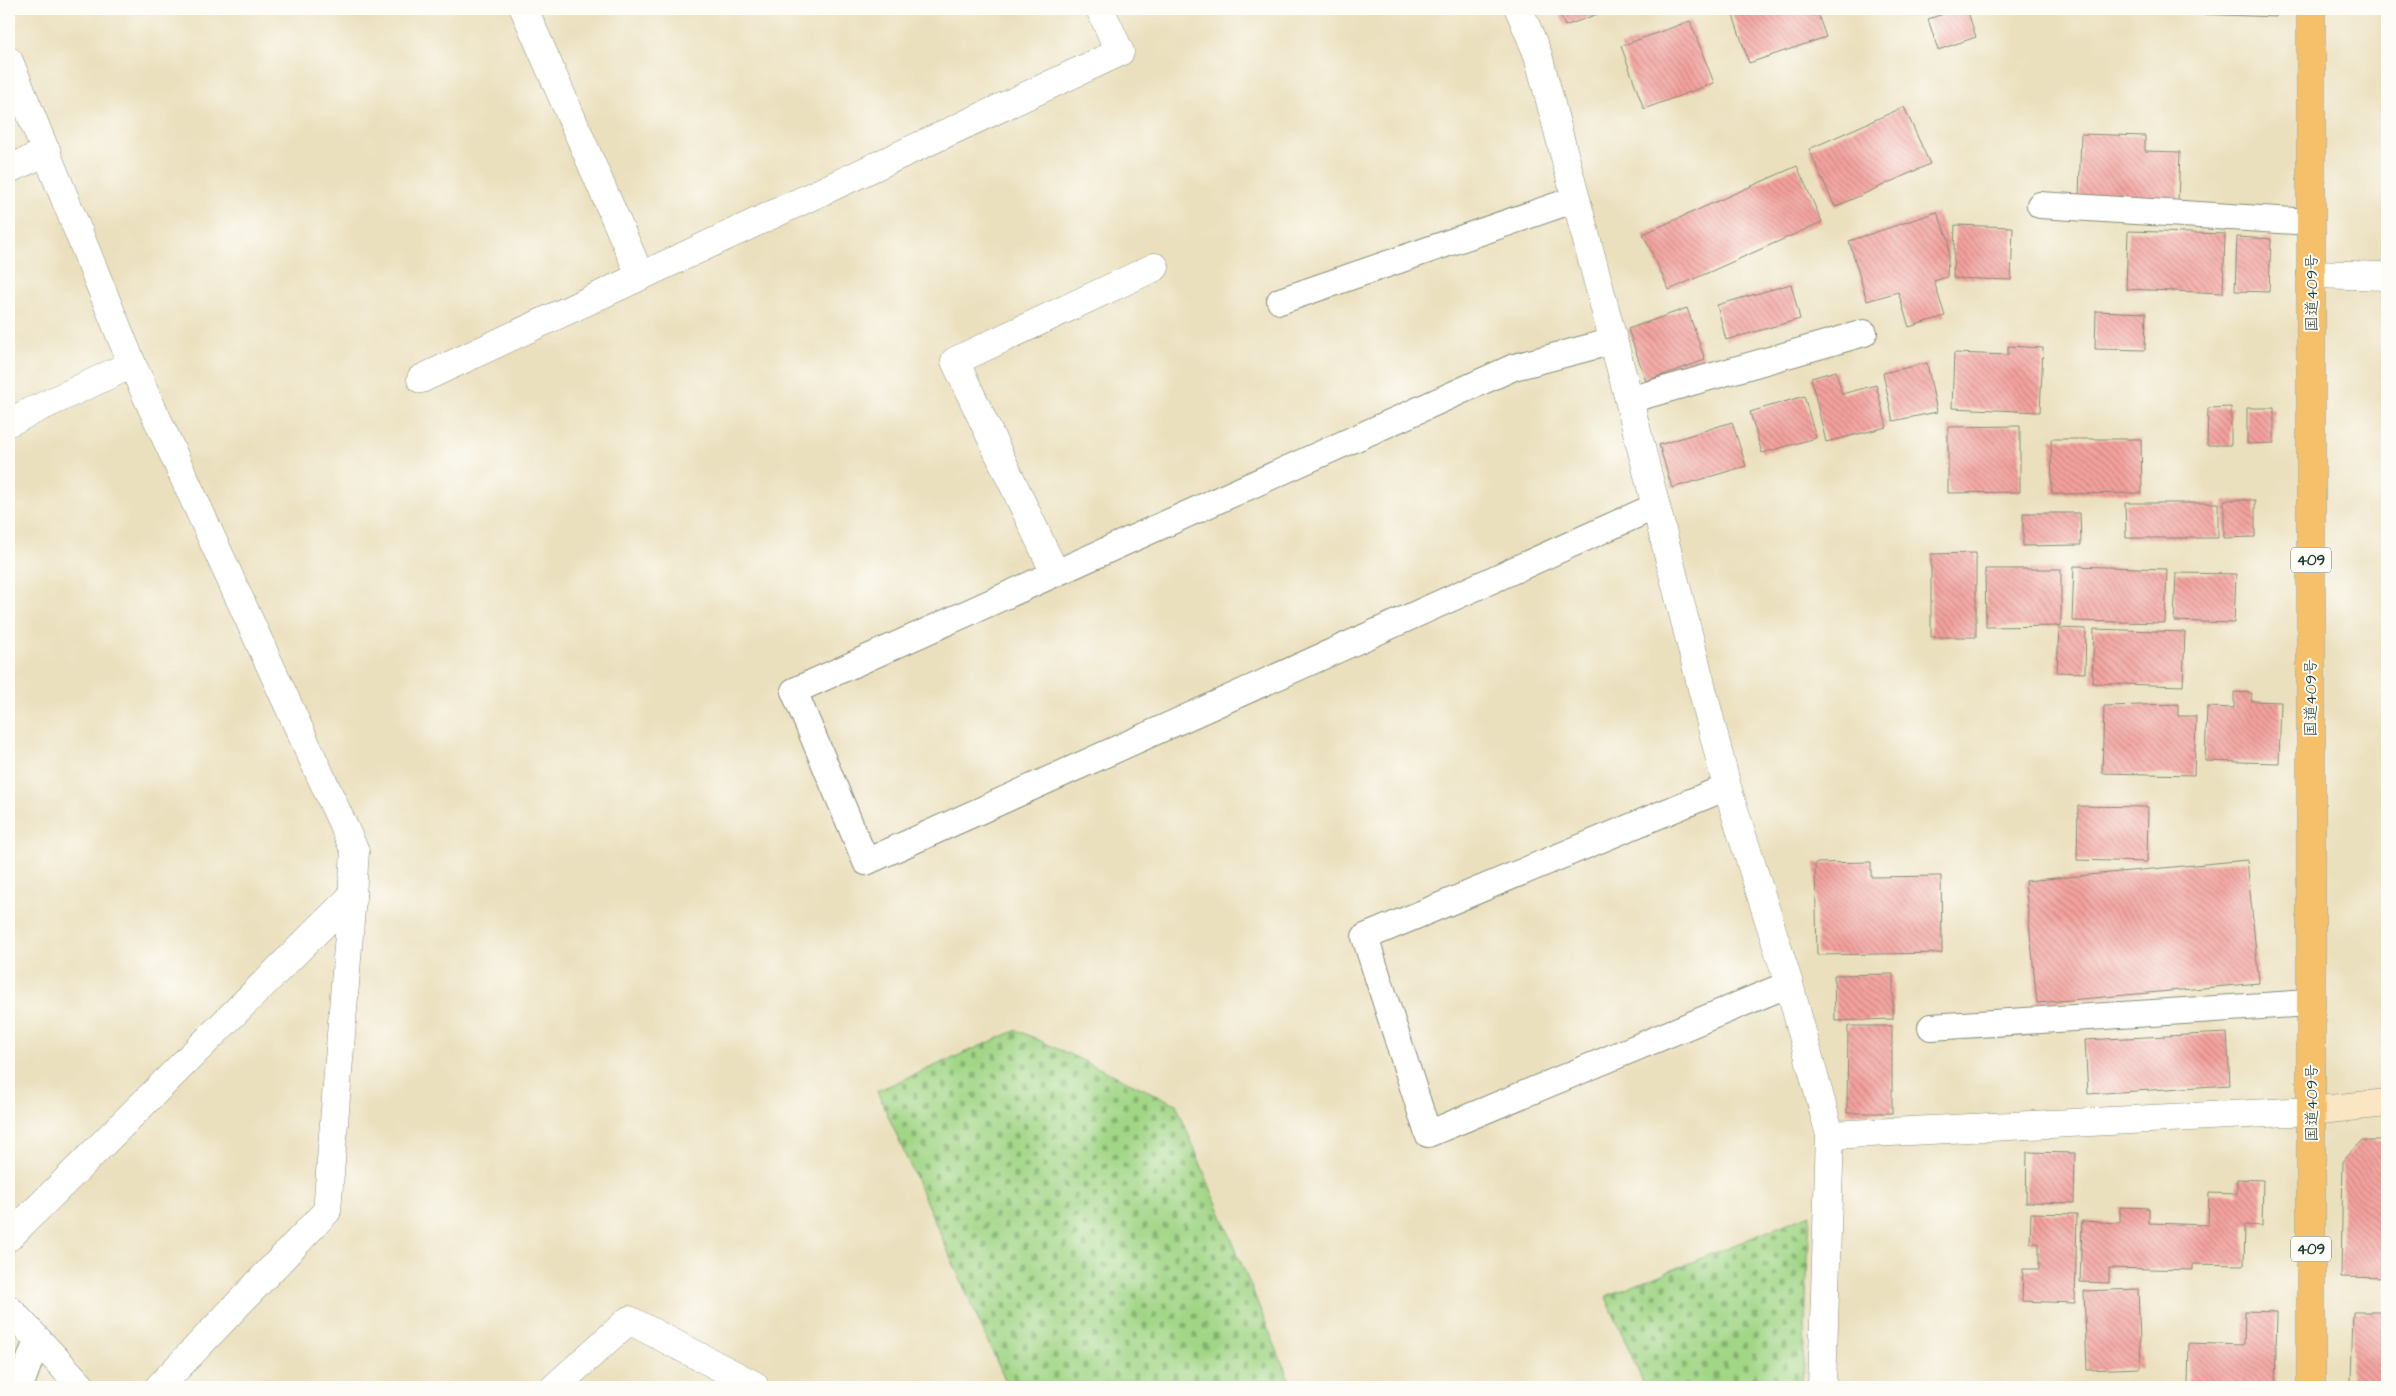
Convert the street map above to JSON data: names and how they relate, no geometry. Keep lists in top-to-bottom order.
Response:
{
  "streets": {
    "highway": ["国道409号", "409"]
  }
}
